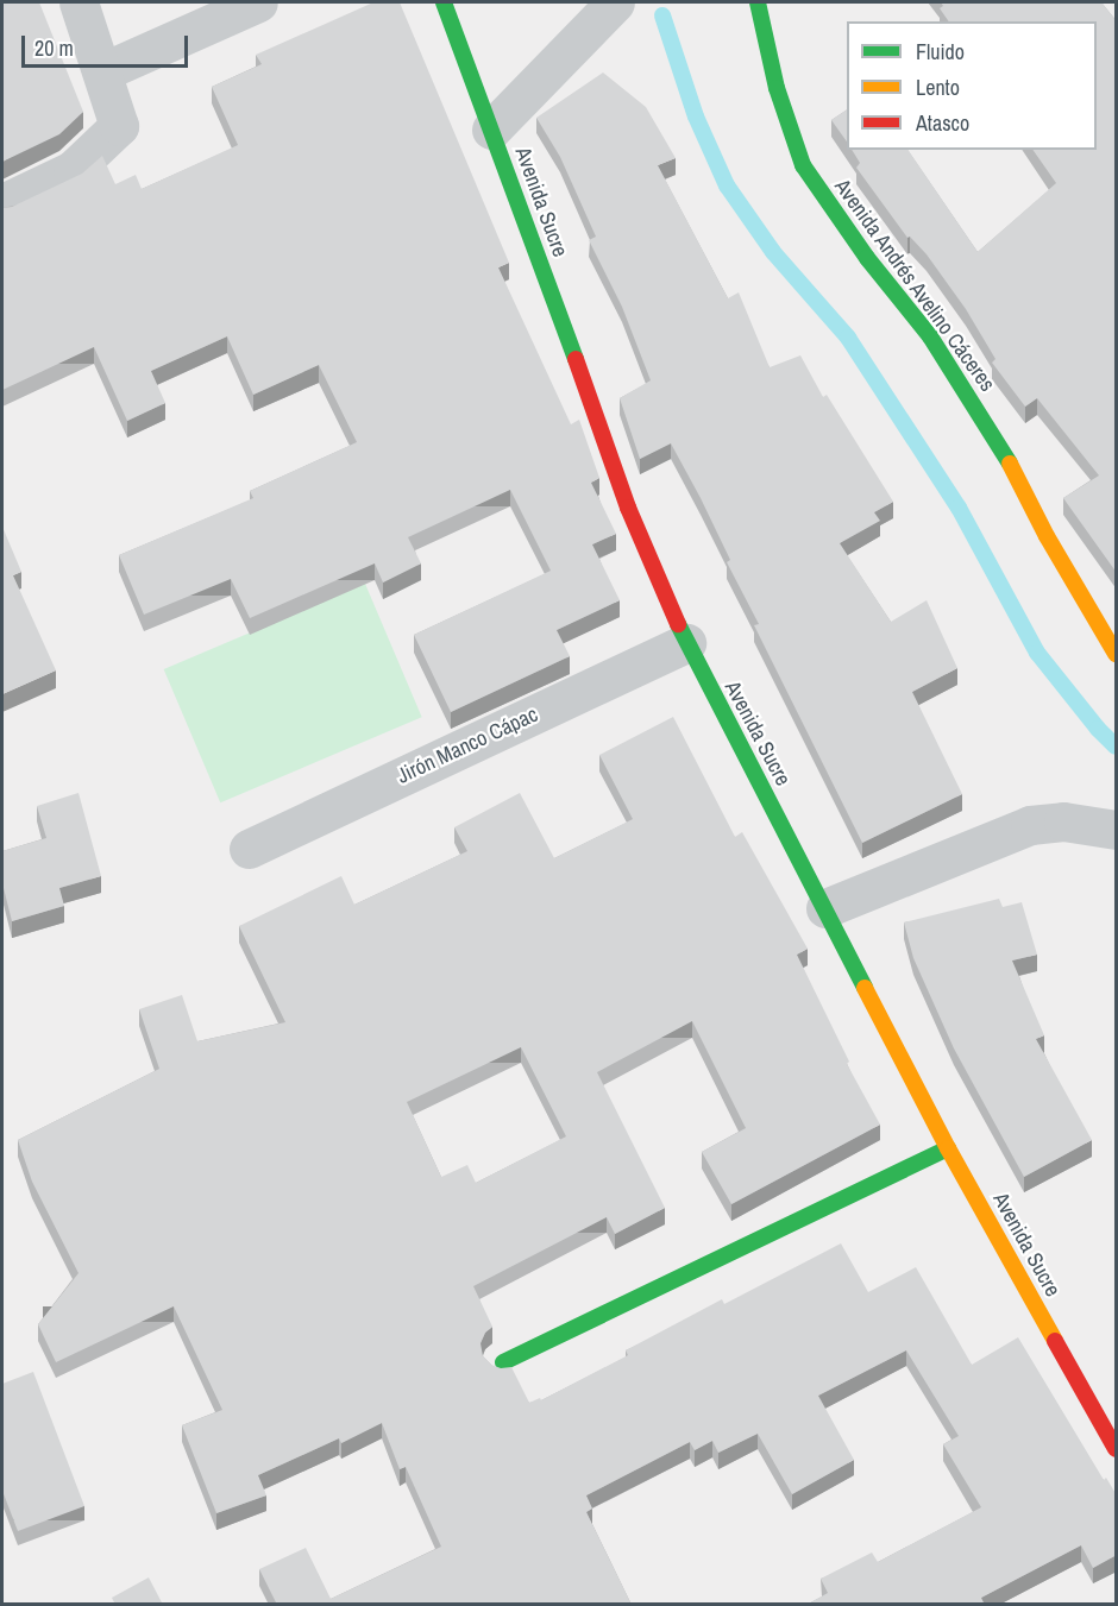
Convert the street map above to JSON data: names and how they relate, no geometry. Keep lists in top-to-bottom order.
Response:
{
  "streets": {
    "street": ["Avenida Sucre", "Avenida Andrés Avelino Cáceres", "Jirón Manco Cápac"]
  },
  "crossings": [
    ["Avenida Sucre", "Jirón Manco Cápac"]
  ],
  "legend": ["Fluido", "Lento", "Atasco"],
  "scale_bar": "20 m"
}
